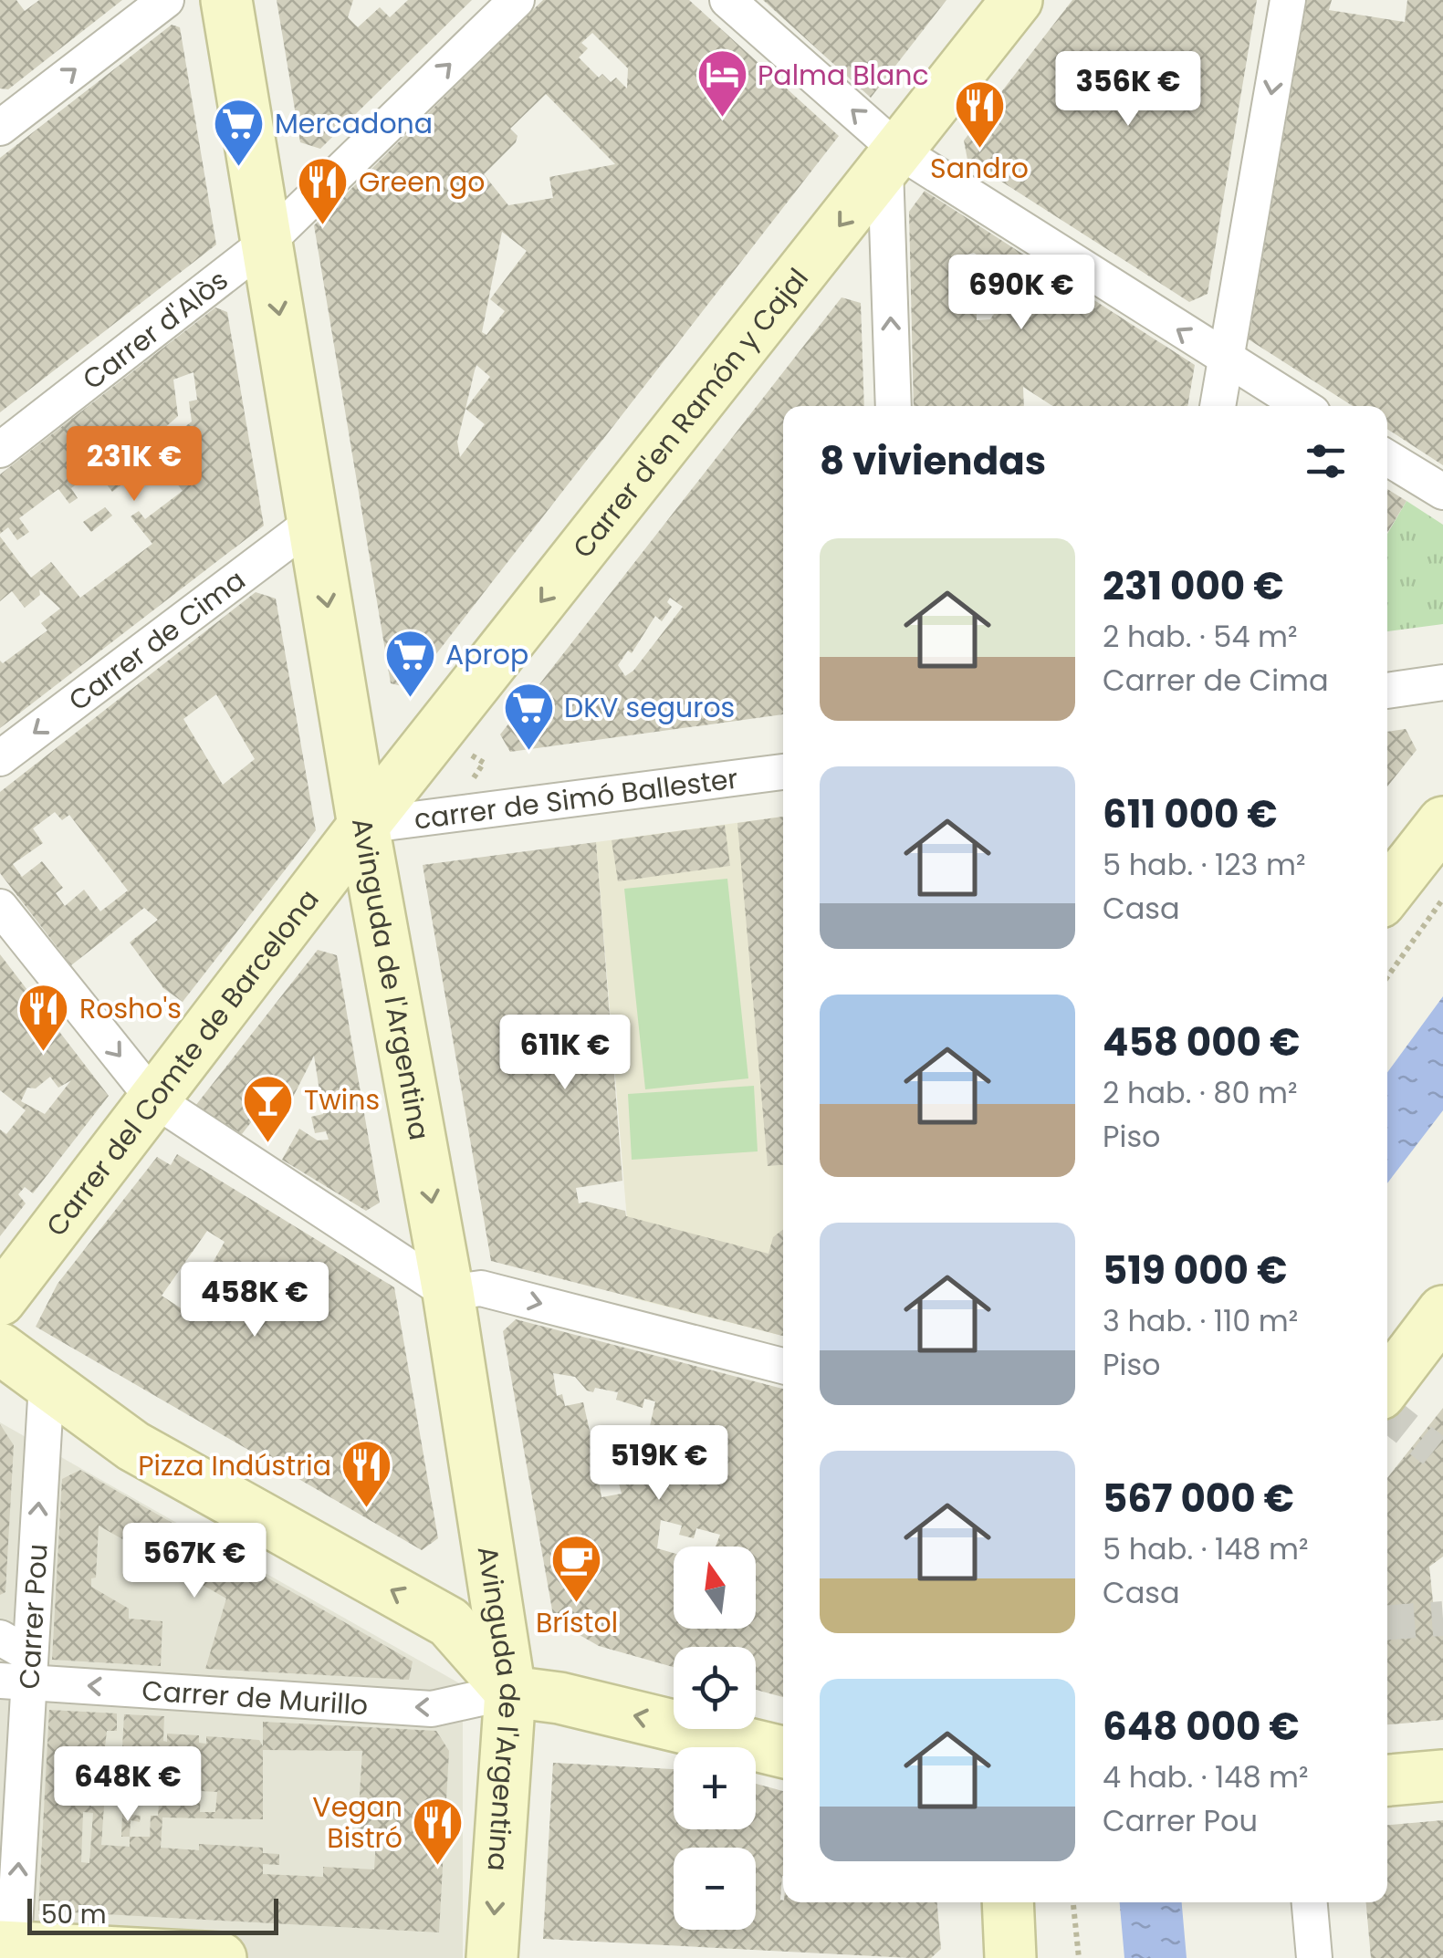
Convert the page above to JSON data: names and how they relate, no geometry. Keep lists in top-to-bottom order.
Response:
{
  "streets": {
    "street": [
      "Carrer d'Alòs",
      "Carrer d'en Ramón y Cajal",
      "Carrer de Cima",
      "carrer de Simó Ballester",
      "Avinguda de l'Argentina",
      "Carrer del Comte de Barcelona",
      "Carrer Pou",
      "Carrer de Murillo"
    ]
  },
  "crossings": [
    ["Carrer d'Alòs", "Avinguda de l'Argentina"],
    ["Carrer d'en Ramón y Cajal", "carrer de Simó Ballester"],
    ["Carrer d'en Ramón y Cajal", "Avinguda de l'Argentina"],
    ["Carrer d'en Ramón y Cajal", "Carrer del Comte de Barcelona"],
    ["Carrer de Cima", "Avinguda de l'Argentina"],
    ["carrer de Simó Ballester", "Avinguda de l'Argentina"],
    ["carrer de Simó Ballester", "Carrer del Comte de Barcelona"],
    ["Avinguda de l'Argentina", "Carrer del Comte de Barcelona"],
    ["Avinguda de l'Argentina", "Carrer de Murillo"],
    ["Carrer Pou", "Carrer de Murillo"]
  ],
  "one_way": [
    "Carrer d'Alòs",
    "Carrer d'en Ramón y Cajal",
    "Carrer de Cima",
    "Avinguda de l'Argentina",
    "Carrer Pou"
  ],
  "places": {
    "hotel": ["Palma Blanc"],
    "restaurant": [
      "Sandro",
      "Green go",
      "Rosho's",
      "Pizza Indústria",
      "Vegan Bistró"
    ],
    "supermarket": ["Mercadona", "Aprop", "DKV seguros"],
    "bar": ["Twins"],
    "cafe": ["Brístol"]
  },
  "scale_bar": "50 m",
  "north": "top",
  "page": {
    "price": [
      "356K €",
      "690K €",
      "231K €",
      "611K €",
      "458K €",
      "519K €",
      "567K €",
      "648K €"
    ],
    "heading": "8 viviendas",
    "list": [
      {
        "name": "231 000 €",
        "note": "2 hab. · 54 m² · Carrer de Cima"
      },
      {
        "name": "611 000 €",
        "note": "5 hab. · 123 m² · Casa"
      },
      {
        "name": "458 000 €",
        "note": "2 hab. · 80 m² · Piso"
      },
      {
        "name": "519 000 €",
        "note": "3 hab. · 110 m² · Piso"
      },
      {
        "name": "567 000 €",
        "note": "5 hab. · 148 m² · Casa"
      },
      {
        "name": "648 000 €",
        "note": "4 hab. · 148 m² · Carrer Pou"
      }
    ],
    "map_buttons": ["+", "−"],
    "scale": "50 m"
  }
}
